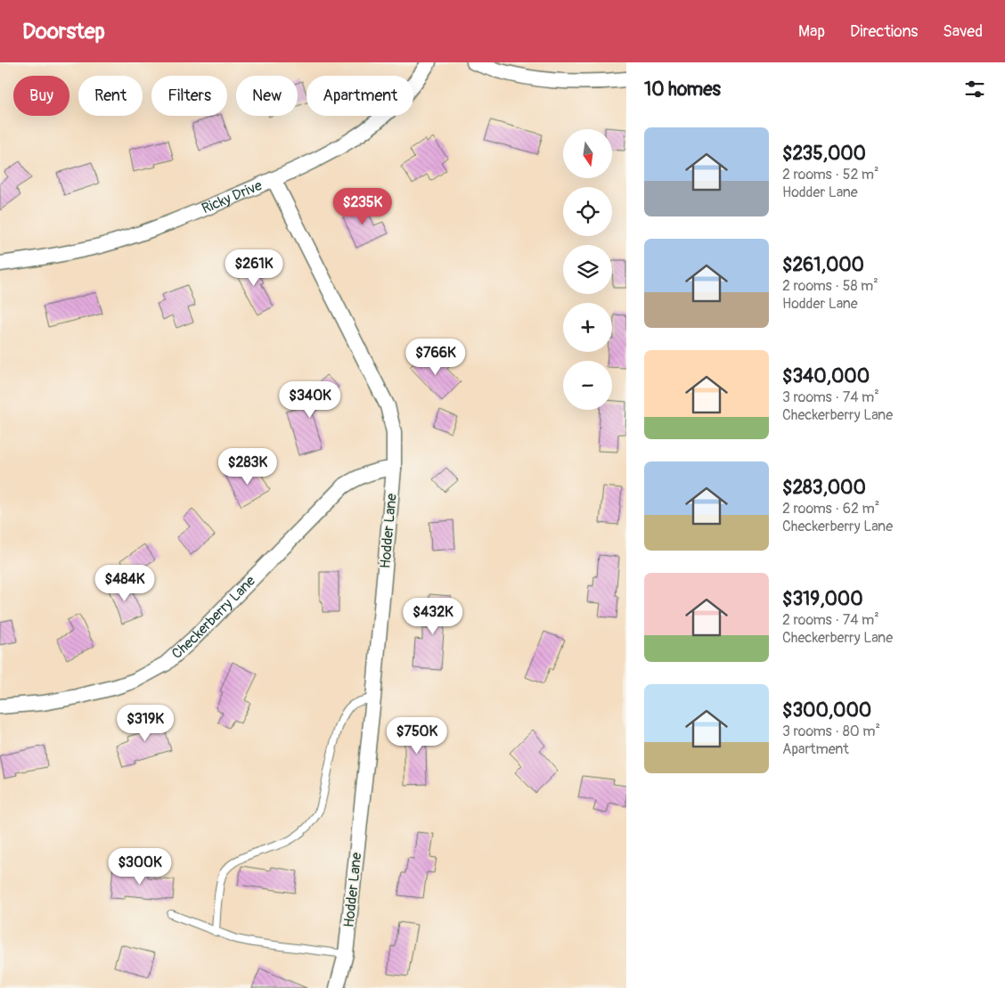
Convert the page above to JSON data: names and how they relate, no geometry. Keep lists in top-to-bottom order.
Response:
{
  "streets": {
    "street": ["Ricky Drive", "Hodder Lane", "Checkerberry Lane"]
  },
  "crossings": [
    ["Ricky Drive", "Hodder Lane"],
    ["Hodder Lane", "Checkerberry Lane"]
  ],
  "north": "bottom",
  "page": {
    "header": "Doorstep",
    "nav": ["Map", "Directions", "Saved"],
    "heading": "10 homes",
    "chip": [
      "Buy",
      "Rent",
      "Filters",
      "New",
      "Apartment"
    ],
    "list": [
      {
        "name": "$235,000",
        "note": "2 rooms · 52 m² · Hodder Lane"
      },
      {
        "name": "$261,000",
        "note": "2 rooms · 58 m² · Hodder Lane"
      },
      {
        "name": "$340,000",
        "note": "3 rooms · 74 m² · Checkerberry Lane"
      },
      {
        "name": "$283,000",
        "note": "2 rooms · 62 m² · Checkerberry Lane"
      },
      {
        "name": "$319,000",
        "note": "2 rooms · 74 m² · Checkerberry Lane"
      },
      {
        "name": "$300,000",
        "note": "3 rooms · 80 m² · Apartment"
      }
    ],
    "map_buttons": ["+", "−"],
    "price": [
      "$235K",
      "$261K",
      "$766K",
      "$340K",
      "$283K",
      "$484K",
      "$432K",
      "$319K",
      "$750K",
      "$300K"
    ]
  }
}
